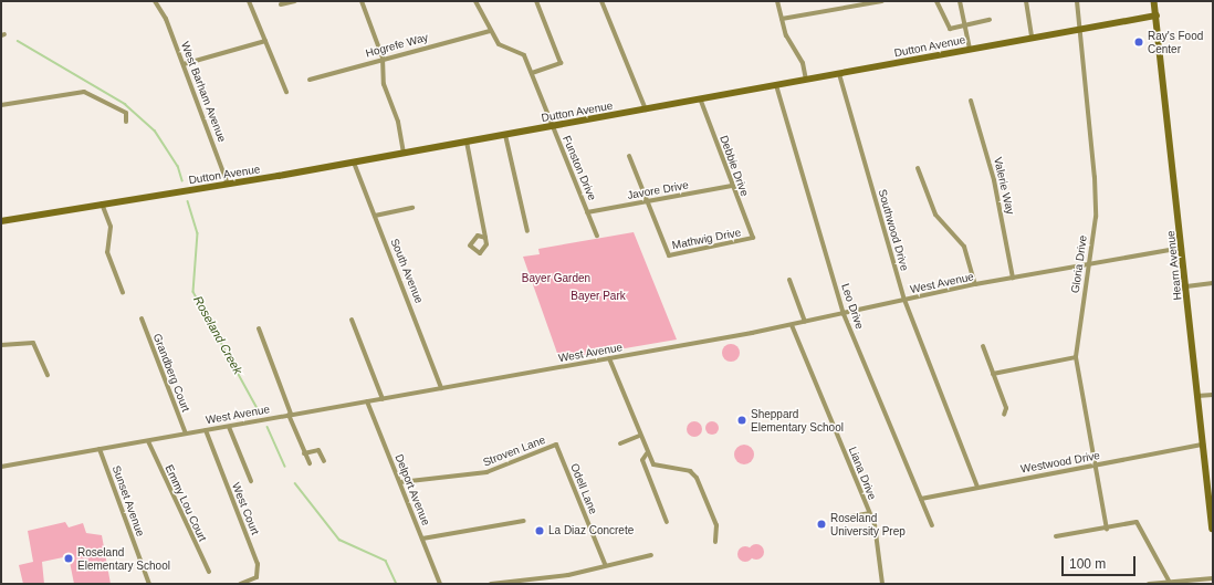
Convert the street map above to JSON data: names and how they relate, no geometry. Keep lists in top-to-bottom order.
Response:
{
  "streets": {
    "main road": ["Dutton Avenue", "Hearn Avenue"],
    "street": [
      "Hogrefe Way",
      "West Barham Avenue",
      "Debbie Drive",
      "Funston Drive",
      "Valerie Way",
      "Javore Drive",
      "Southwood Drive",
      "Mathwig Drive",
      "Gloria Drive",
      "South Avenue",
      "West Avenue",
      "Leo Drive",
      "Grandberg Court",
      "Stroven Lane",
      "Westwood Drive",
      "Liana Drive",
      "Odell Lane",
      "Delport Avenue",
      "Sunset Avenue",
      "Emmy Lou Court",
      "West Court"
    ]
  },
  "crossings": [
    ["Hogrefe Way", "Funston Drive"],
    ["Dutton Avenue", "West Barham Avenue"],
    ["Dutton Avenue", "Debbie Drive"],
    ["Dutton Avenue", "Funston Drive"],
    ["Dutton Avenue", "Southwood Drive"],
    ["Dutton Avenue", "Gloria Drive"],
    ["Dutton Avenue", "Hearn Avenue"],
    ["Dutton Avenue", "South Avenue"],
    ["Dutton Avenue", "Leo Drive"],
    ["Debbie Drive", "Javore Drive"],
    ["Debbie Drive", "Mathwig Drive"],
    ["Funston Drive", "Javore Drive"],
    ["Valerie Way", "West Avenue"],
    ["Javore Drive", "Mathwig Drive"],
    ["Southwood Drive", "West Avenue"],
    ["Southwood Drive", "Westwood Drive"],
    ["Gloria Drive", "West Avenue"],
    ["Gloria Drive", "Westwood Drive"],
    ["Hearn Avenue", "West Avenue"],
    ["Hearn Avenue", "Westwood Drive"],
    ["South Avenue", "West Avenue"],
    ["West Avenue", "Leo Drive"],
    ["West Avenue", "Grandberg Court"],
    ["West Avenue", "Liana Drive"],
    ["West Avenue", "Delport Avenue"],
    ["West Avenue", "Sunset Avenue"],
    ["West Avenue", "Emmy Lou Court"],
    ["West Avenue", "West Court"],
    ["Leo Drive", "Westwood Drive"],
    ["Stroven Lane", "Odell Lane"],
    ["Stroven Lane", "Delport Avenue"]
  ],
  "water": ["Roseland Creek"],
  "parks": ["Bayer Garden", "Bayer Park"],
  "places": [
    "Ray's Food Center",
    "Sheppard Elementary School",
    "Roseland University Prep",
    "La Diaz Concrete",
    "Roseland Elementary School"
  ],
  "scale_bar": "100 m"
}
